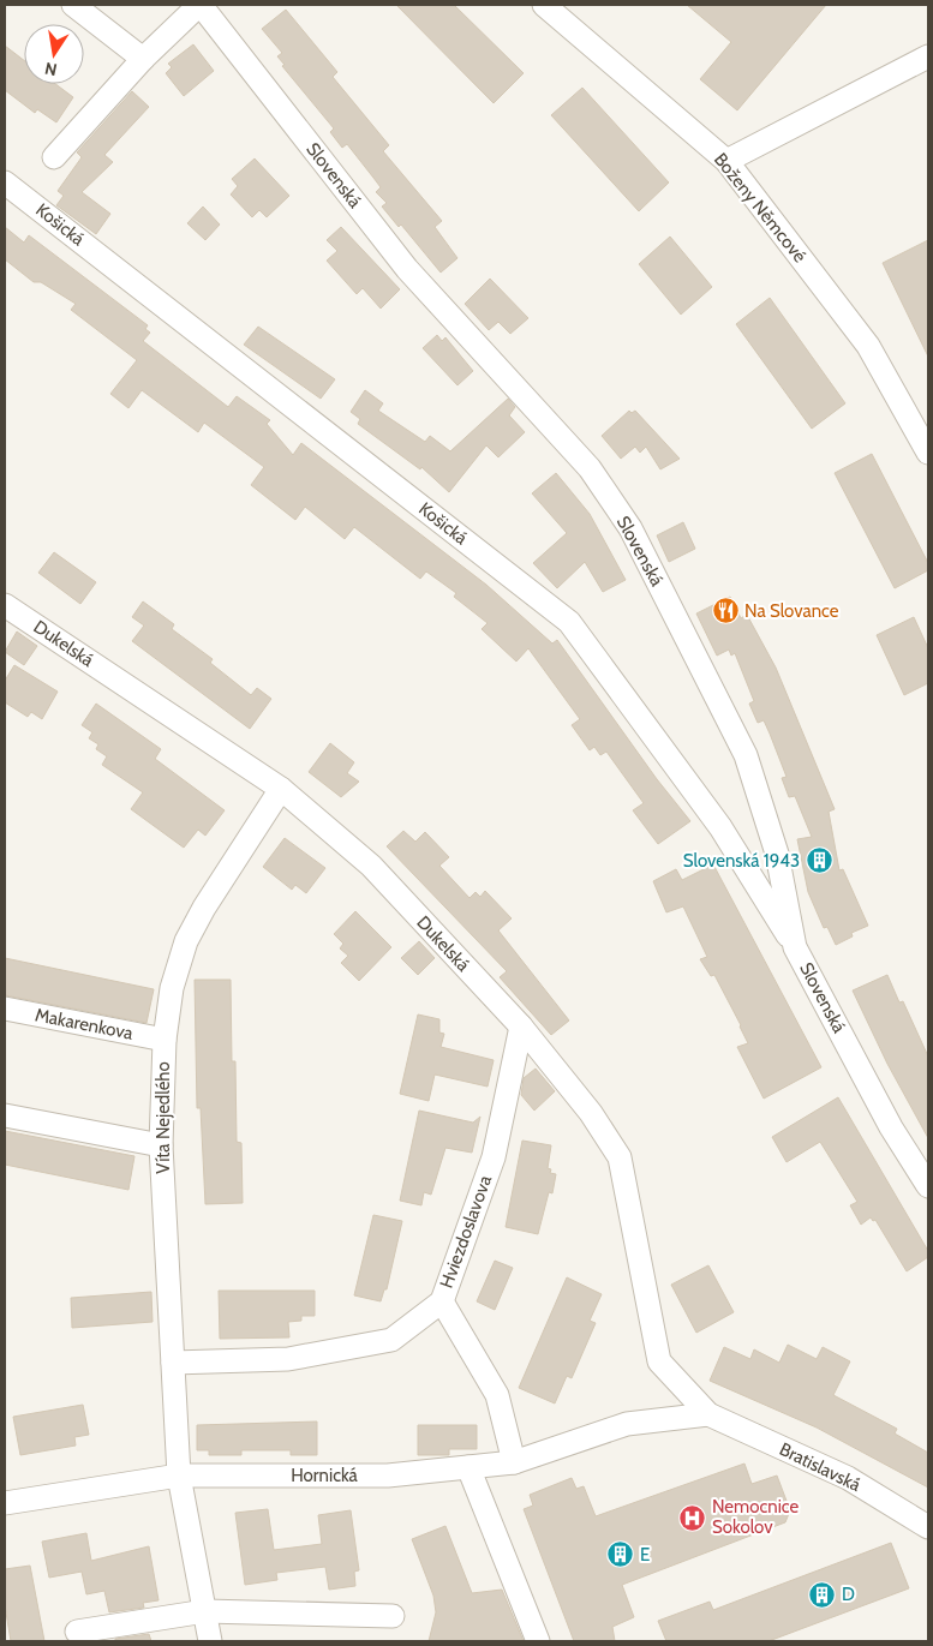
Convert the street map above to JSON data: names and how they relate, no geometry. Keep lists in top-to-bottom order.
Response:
{
  "streets": {
    "street": [
      "Slovenská",
      "Boženy Němcové",
      "Košická",
      "Dukelská",
      "Makarenkova",
      "Víta Nejedlého",
      "Hviezdoslavova",
      "Bratislavská",
      "Hornická"
    ]
  },
  "crossings": [
    ["Slovenská", "Košická"],
    ["Dukelská", "Víta Nejedlého"],
    ["Dukelská", "Hviezdoslavova"],
    ["Dukelská", "Bratislavská"],
    ["Dukelská", "Hornická"],
    ["Makarenkova", "Víta Nejedlého"],
    ["Víta Nejedlého", "Hviezdoslavova"],
    ["Víta Nejedlého", "Hornická"],
    ["Bratislavská", "Hornická"]
  ],
  "places": {
    "restaurant": ["Na Slovance"],
    "building": ["Slovenská 1943", "E", "D"],
    "hospital": ["Nemocnice Sokolov"]
  },
  "north": "bottom"
}
